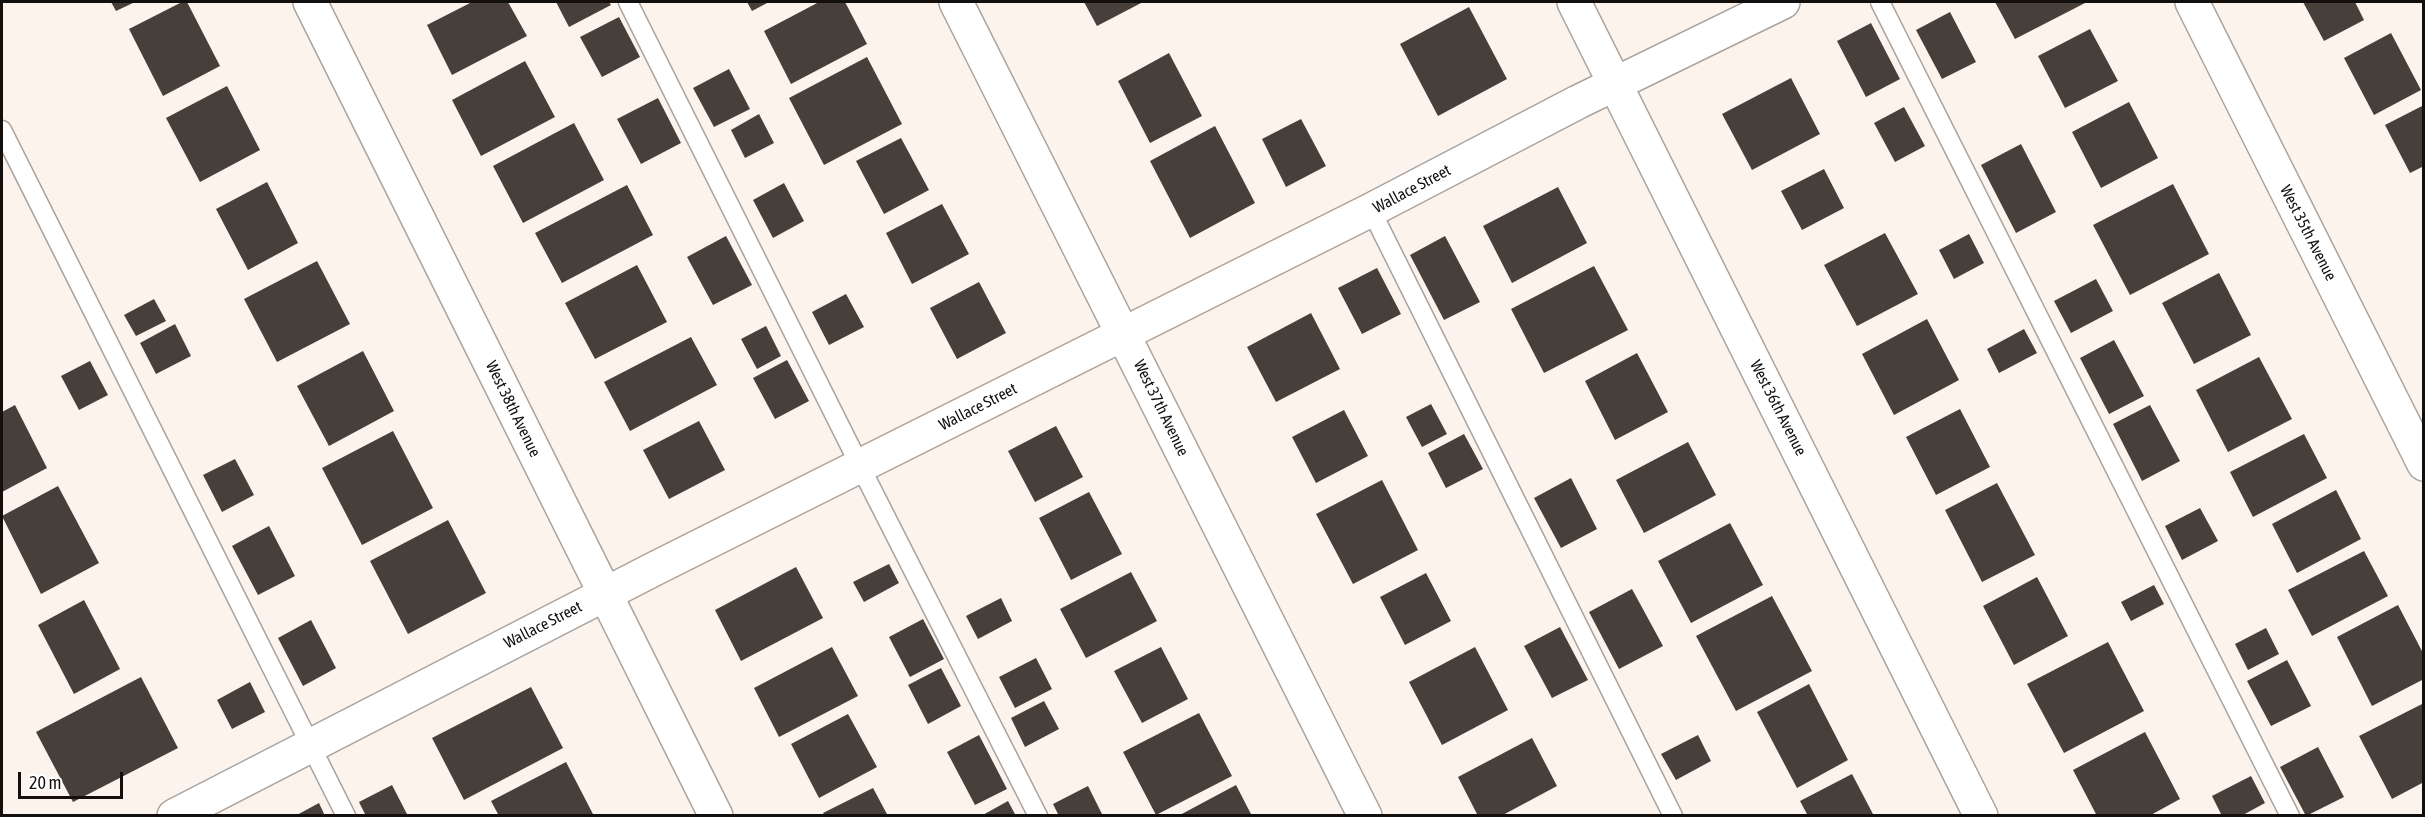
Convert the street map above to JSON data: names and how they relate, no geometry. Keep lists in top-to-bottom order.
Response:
{
  "streets": {
    "street": [
      "Wallace Street",
      "West 35th Avenue",
      "West 37th Avenue",
      "West 36th Avenue",
      "West 38th Avenue"
    ]
  },
  "crossings": [
    ["Wallace Street", "West 37th Avenue"],
    ["Wallace Street", "West 36th Avenue"],
    ["Wallace Street", "West 38th Avenue"]
  ],
  "scale_bar": "20 m"
}
